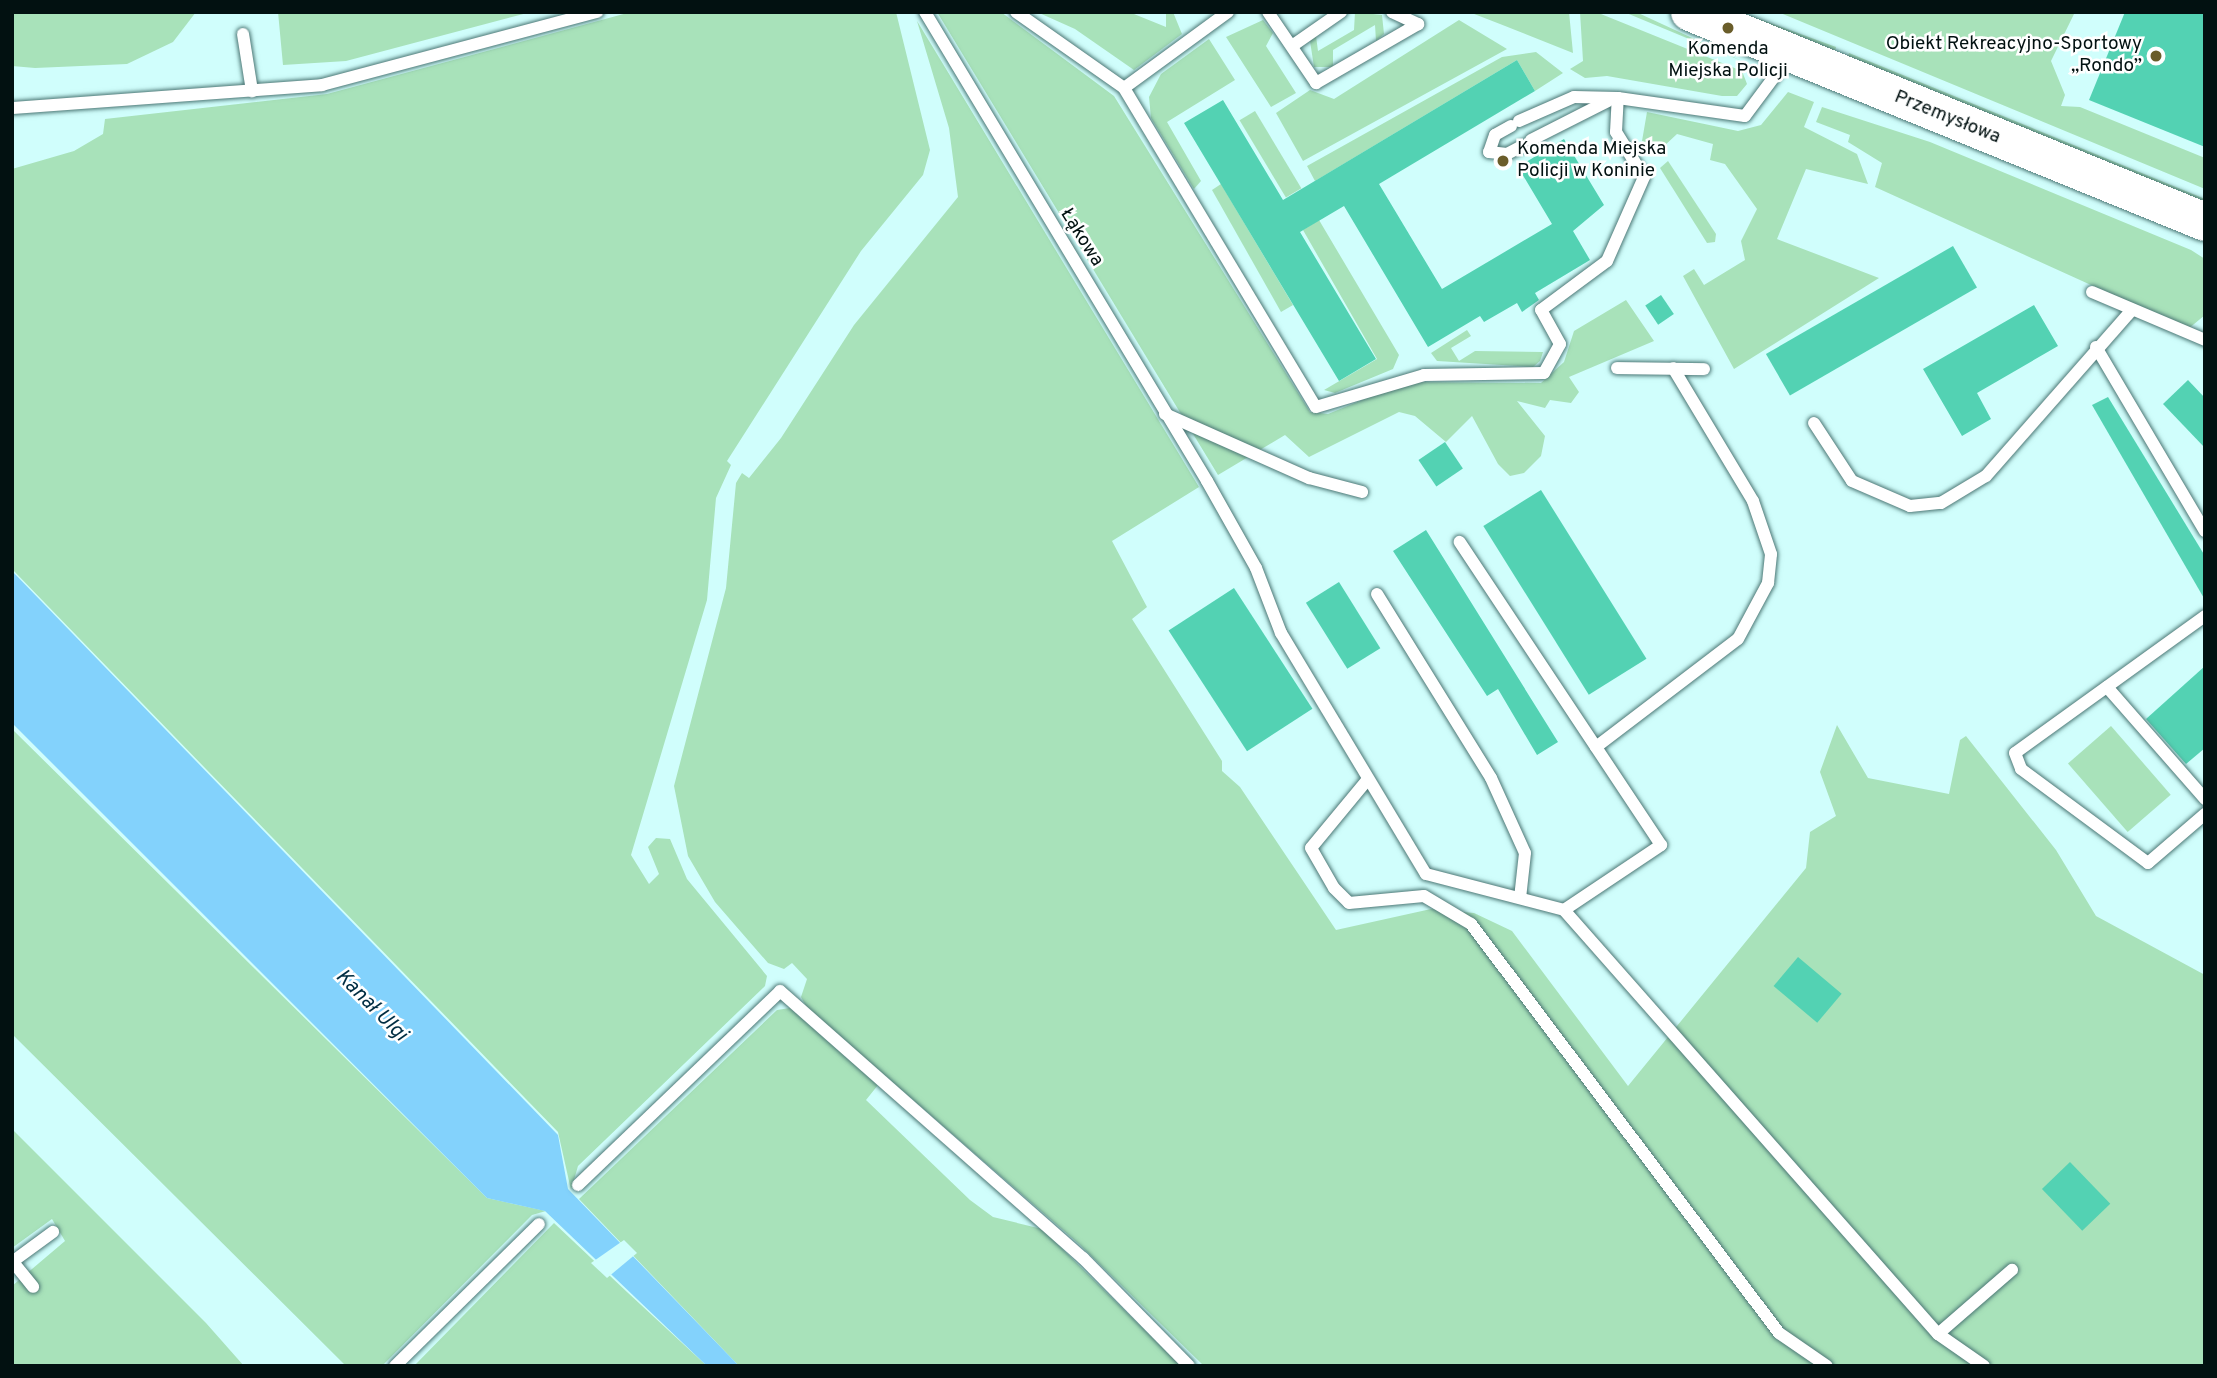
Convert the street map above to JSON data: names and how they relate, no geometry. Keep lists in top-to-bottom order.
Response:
{
  "streets": {
    "main road": ["Przemysłowa"],
    "lane": ["Łąkowa"]
  },
  "water": ["Kanał Ulgi"],
  "places": ["Komenda Miejska Policji", "Obiekt Rekreacyjno-Sportowy „Rondo”", "Komenda Miejska Policji w Koninie"]
}
